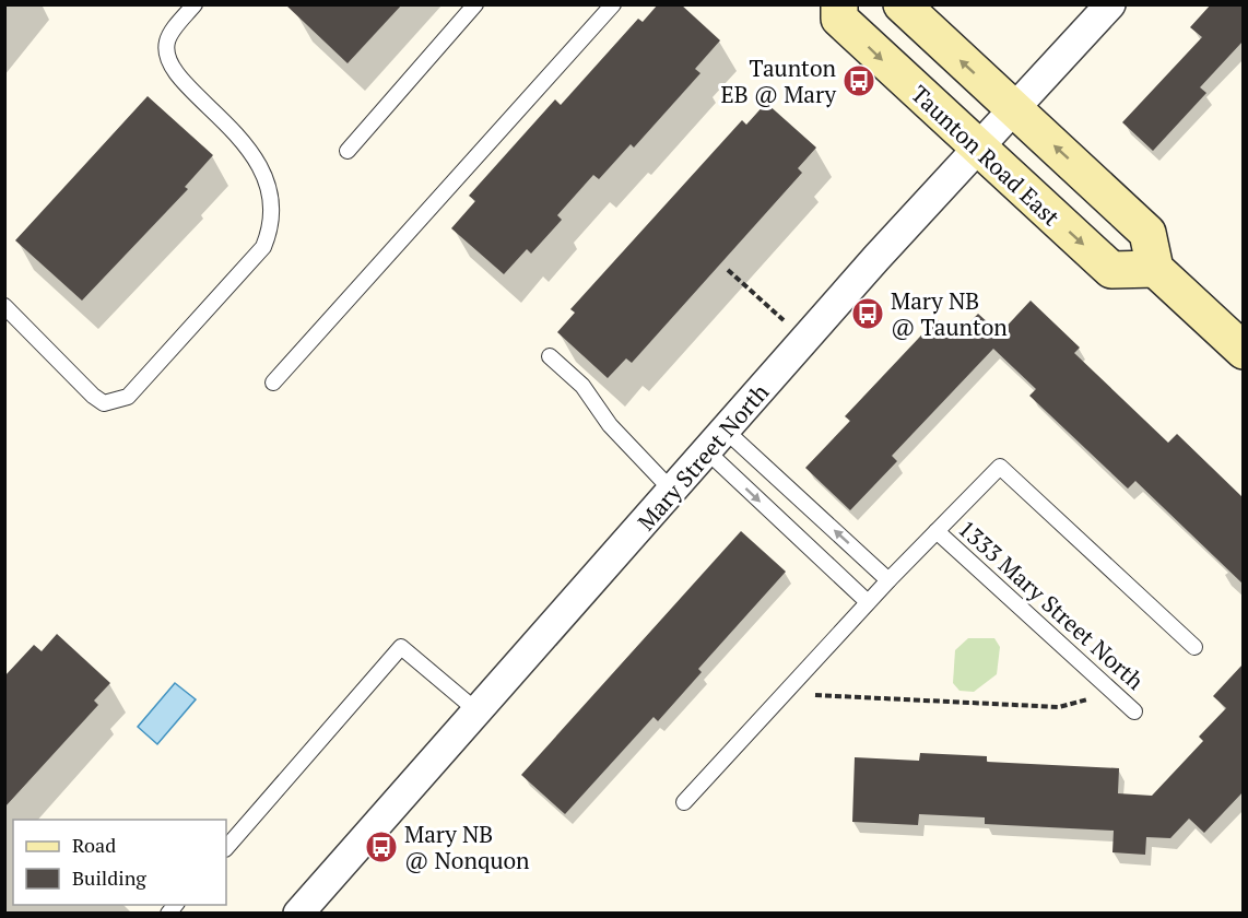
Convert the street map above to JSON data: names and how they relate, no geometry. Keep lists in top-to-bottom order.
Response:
{
  "streets": {
    "main road": ["Taunton Road East"],
    "street": ["Mary Street North"],
    "lane": ["1333 Mary Street North"]
  },
  "crossings": [
    ["Taunton Road East", "Mary Street North"]
  ],
  "places": {
    "bus stop": ["Taunton EB @ Mary", "Mary NB @ Taunton", "Mary NB @ Nonquon"]
  },
  "legend": ["Road", "Building"]
}
